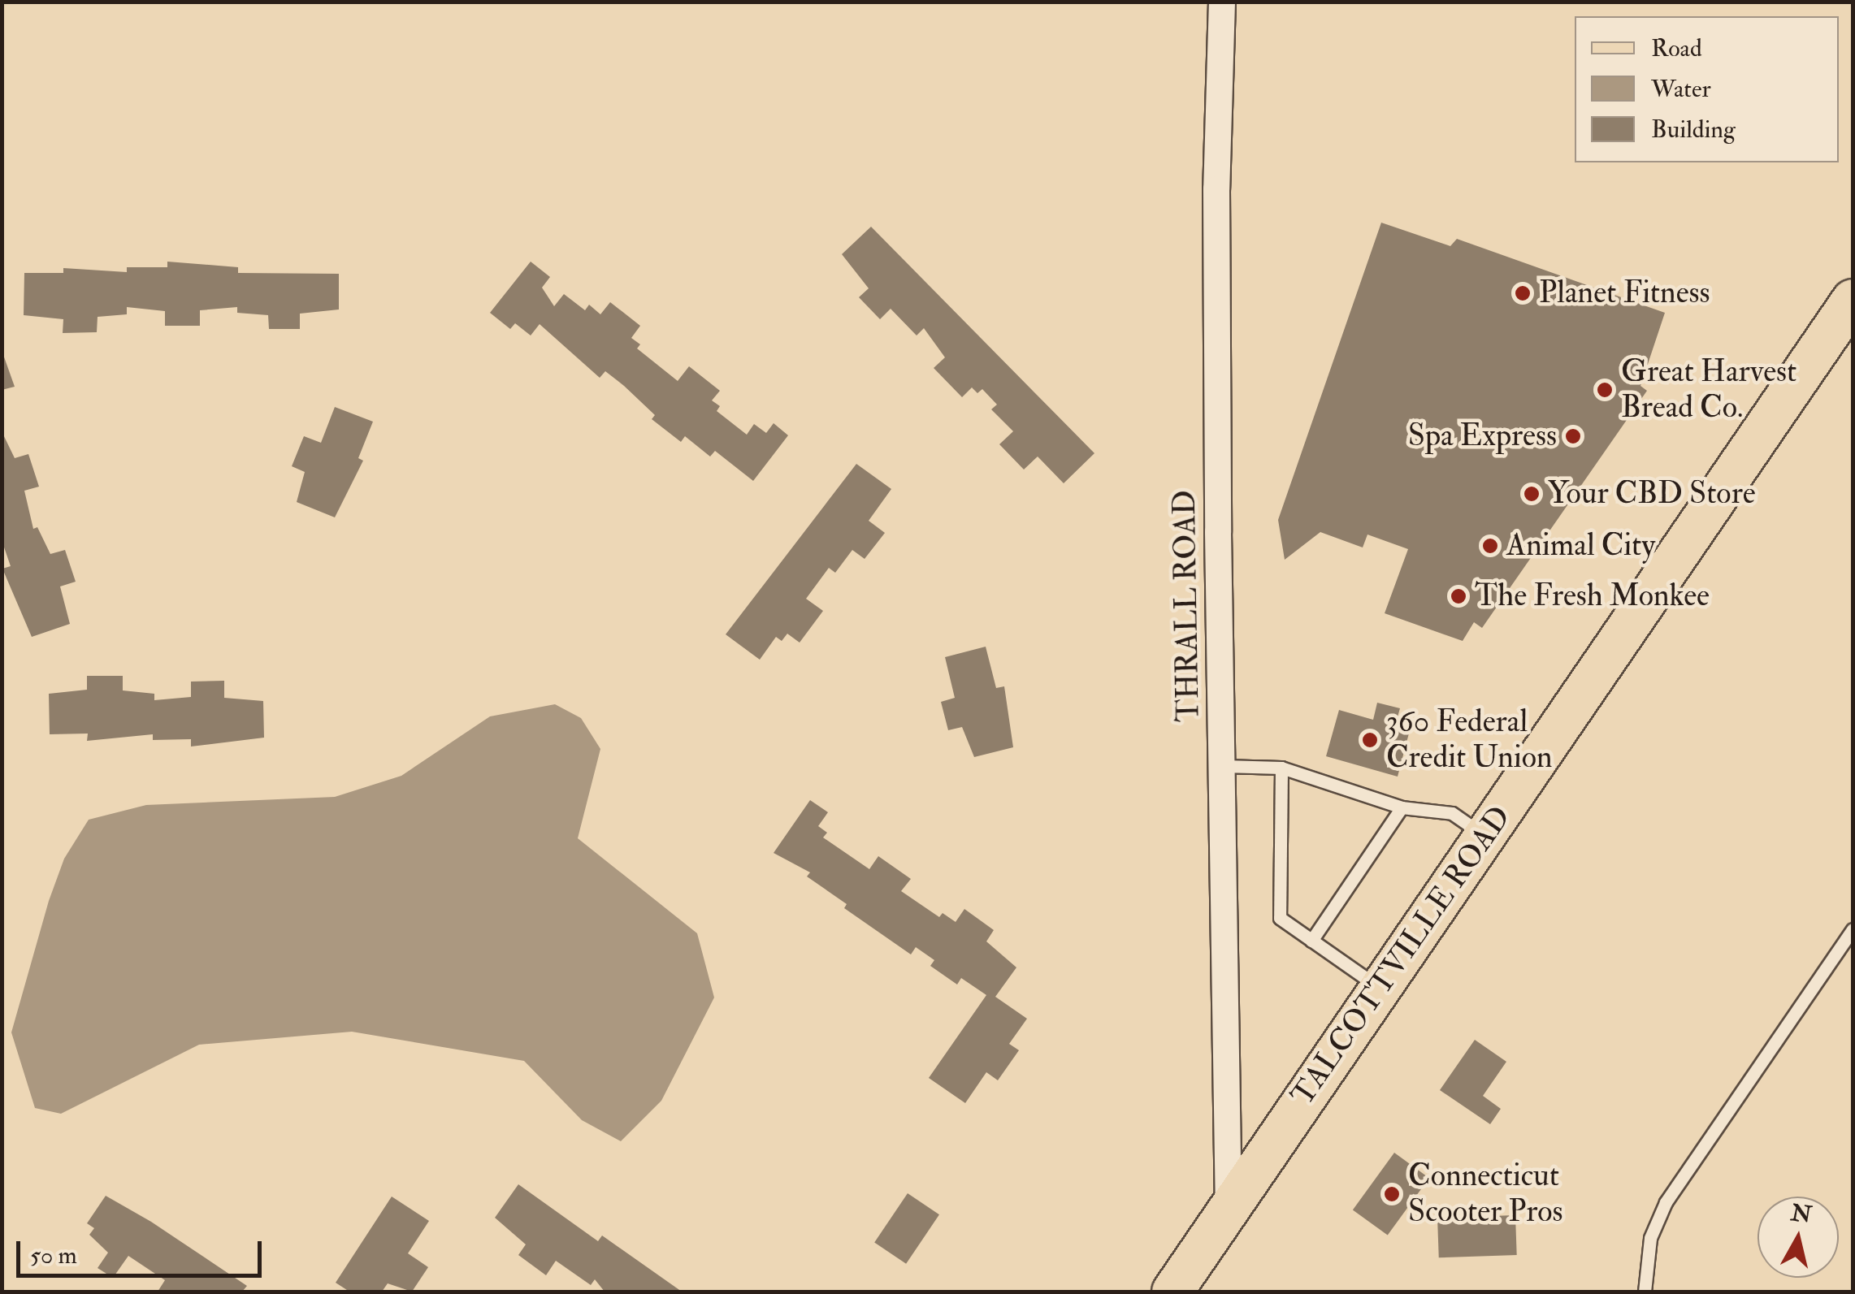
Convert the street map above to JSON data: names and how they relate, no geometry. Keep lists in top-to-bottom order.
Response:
{
  "streets": {
    "main road": ["TALCOTTVILLE ROAD"],
    "street": ["THRALL ROAD"]
  },
  "crossings": [
    ["THRALL ROAD", "TALCOTTVILLE ROAD"]
  ],
  "places": [
    "Planet Fitness",
    "Great Harvest Bread Co.",
    "Spa Express",
    "Your CBD Store",
    "Animal City",
    "The Fresh Monkee",
    "360 Federal Credit Union",
    "Connecticut Scooter Pros"
  ],
  "legend": ["Road", "Water", "Building"],
  "scale_bar": "50 m",
  "north": "top"
}
